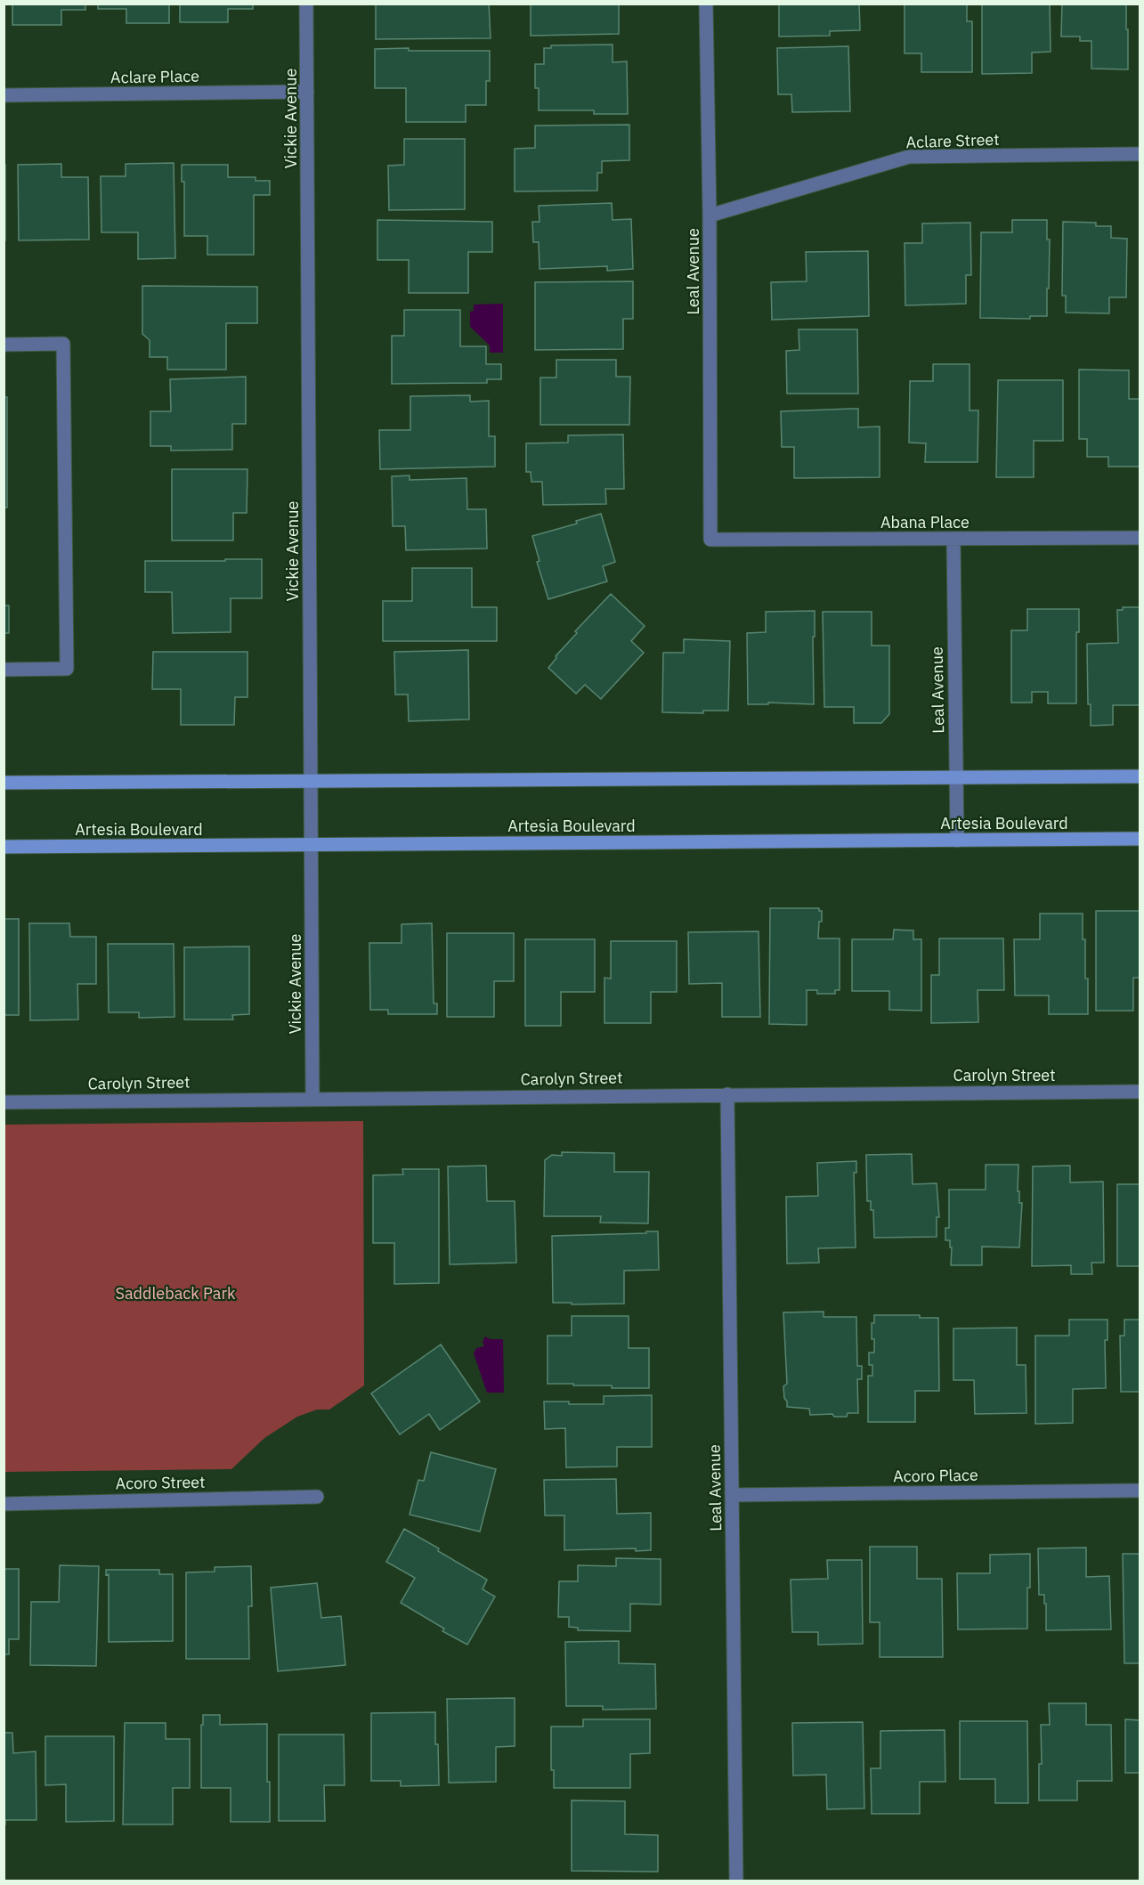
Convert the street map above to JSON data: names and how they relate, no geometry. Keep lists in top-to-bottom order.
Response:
{
  "streets": {
    "main road": ["Artesia Boulevard"],
    "street": [
      "Aclare Place",
      "Vickie Avenue",
      "Aclare Street",
      "Leal Avenue",
      "Abana Place",
      "Carolyn Street",
      "Acoro Place",
      "Acoro Street"
    ]
  },
  "crossings": [
    ["Aclare Place", "Vickie Avenue"],
    ["Vickie Avenue", "Artesia Boulevard"],
    ["Vickie Avenue", "Carolyn Street"],
    ["Aclare Street", "Leal Avenue"],
    ["Leal Avenue", "Abana Place"],
    ["Leal Avenue", "Artesia Boulevard"],
    ["Leal Avenue", "Carolyn Street"],
    ["Leal Avenue", "Acoro Place"]
  ],
  "parks": ["Saddleback Park"]
}
